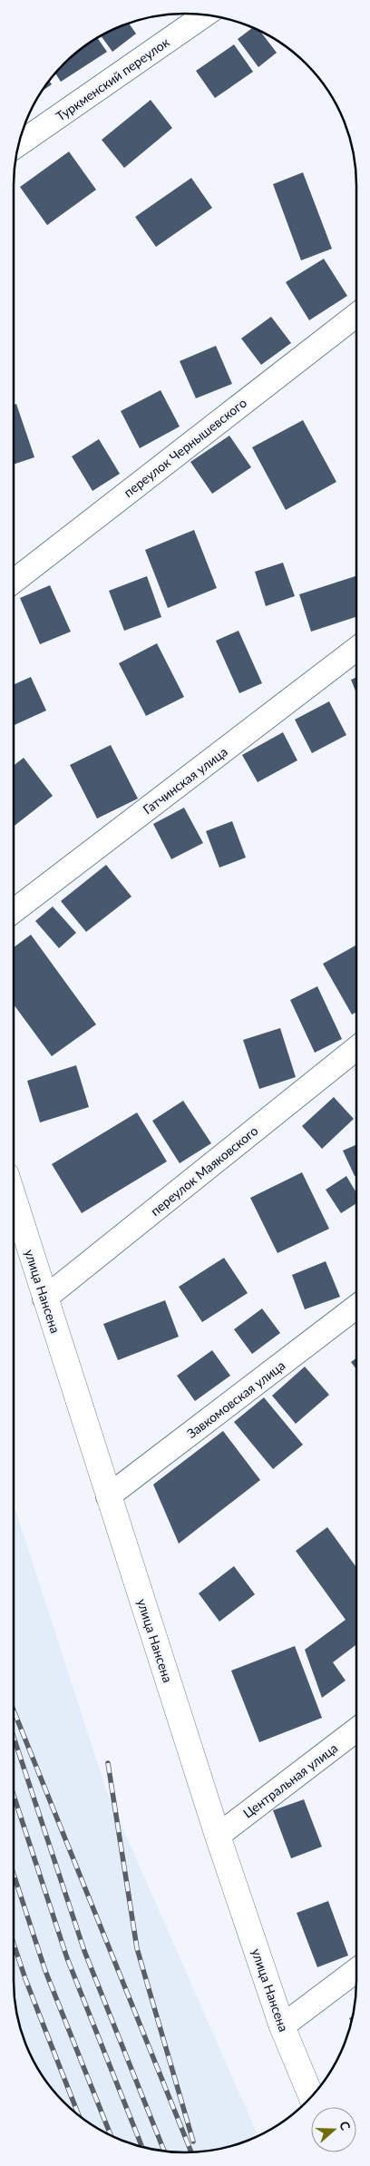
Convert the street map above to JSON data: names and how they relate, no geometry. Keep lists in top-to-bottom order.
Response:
{
  "streets": {
    "main road": ["улица Нансена"],
    "street": [
      "Туркменский переулок",
      "переулок Чернышевского",
      "Гатчинская улица",
      "переулок Маяковского",
      "Завкомовская улица",
      "Центральная улица"
    ]
  },
  "crossings": [
    ["переулок Маяковского", "улица Нансена"],
    ["улица Нансена", "Завкомовская улица"],
    ["улица Нансена", "Центральная улица"]
  ],
  "north": "right"
}
